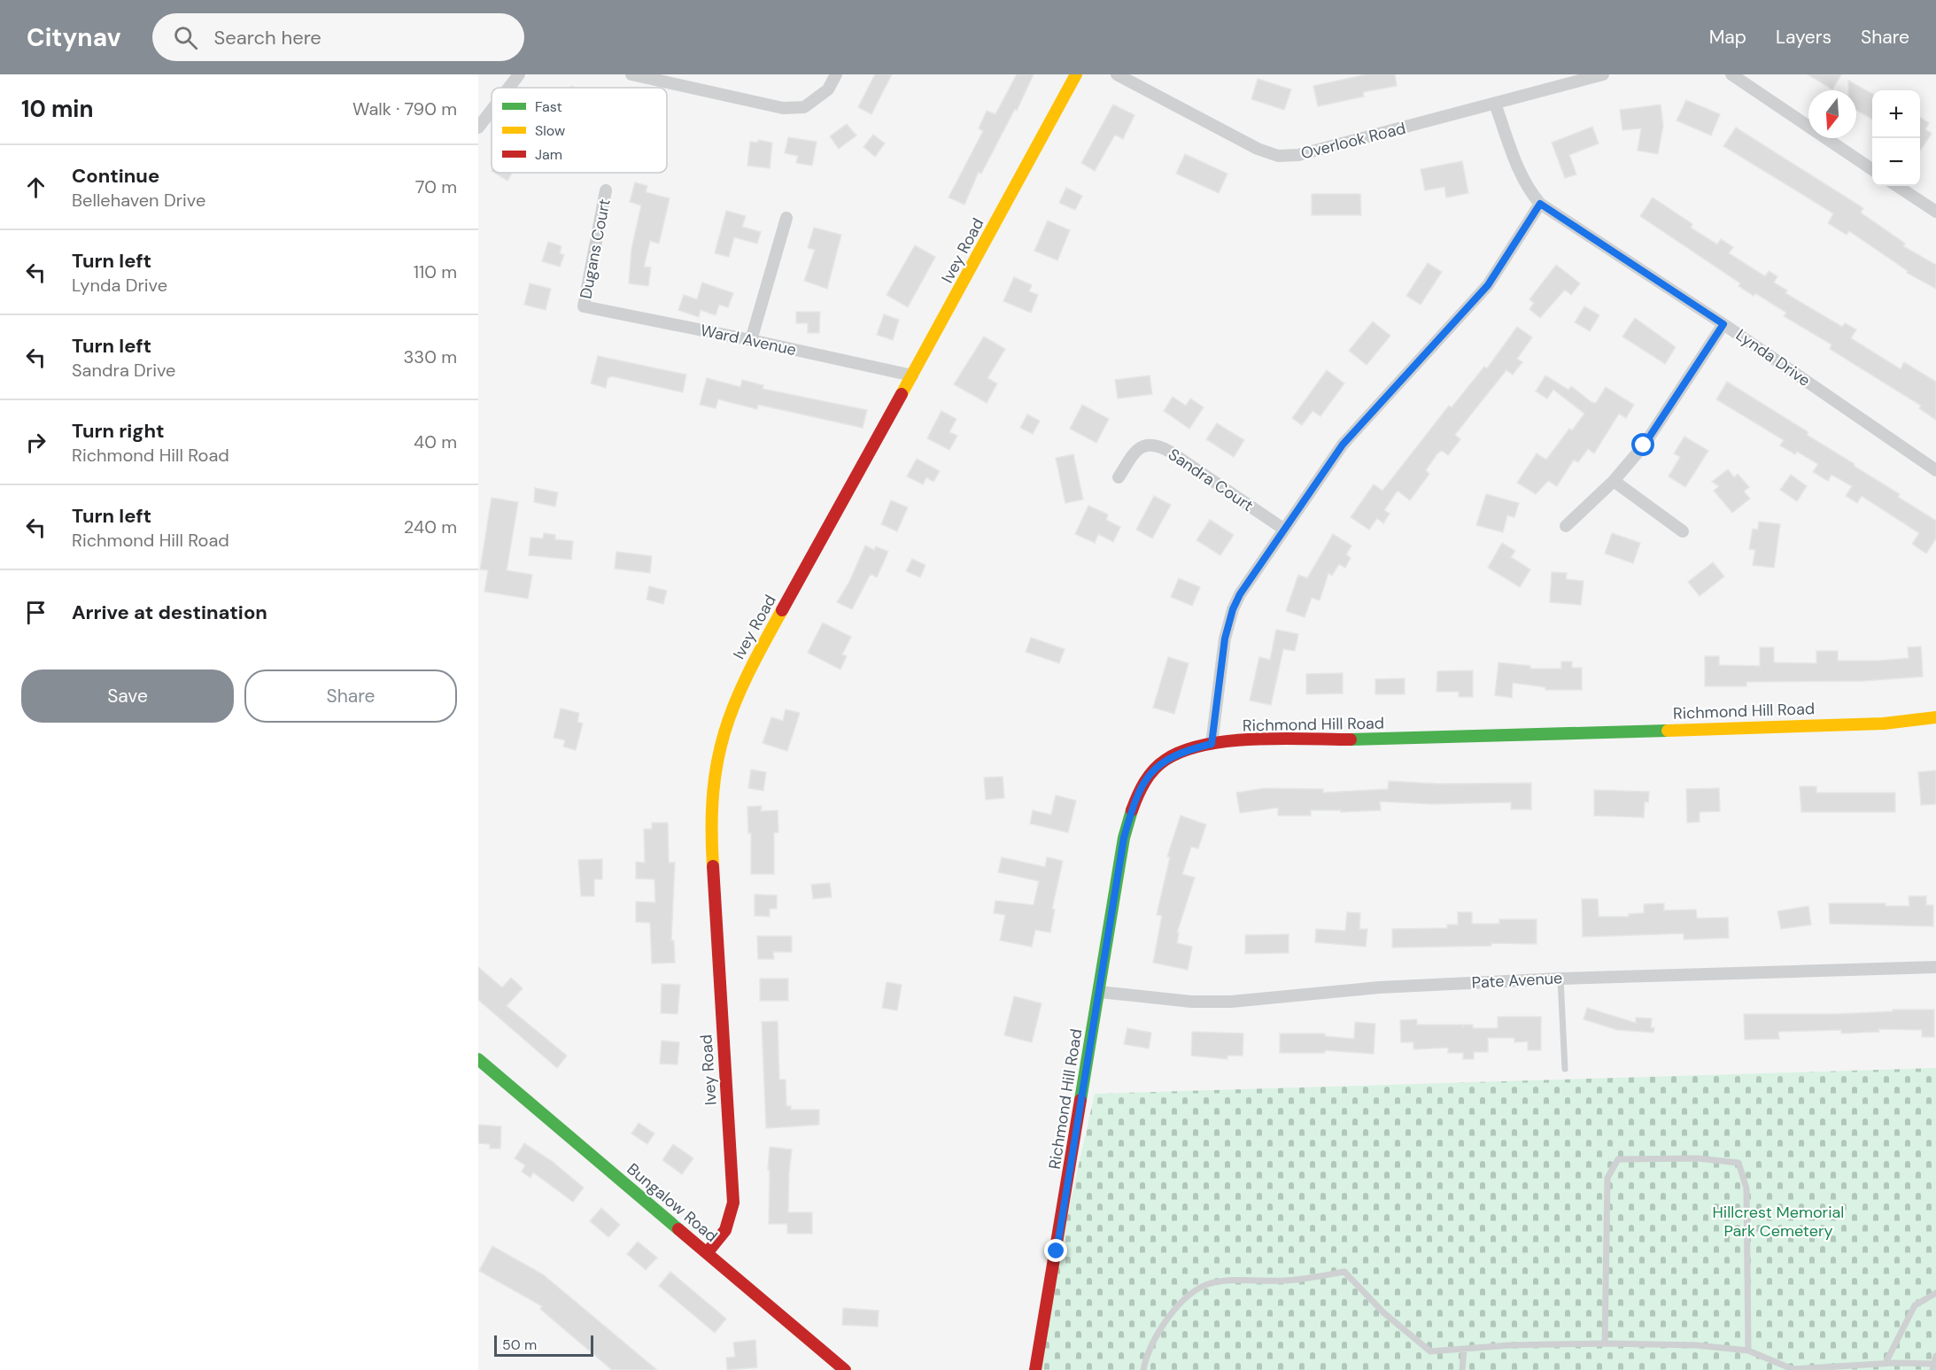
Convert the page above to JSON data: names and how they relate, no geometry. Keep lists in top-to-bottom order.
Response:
{
  "streets": {
    "street": [
      "Overlook Road",
      "Dugans Court",
      "Ivey Road",
      "Ward Avenue",
      "Lynda Drive",
      "Sandra Court",
      "Richmond Hill Road",
      "Pate Avenue",
      "Bungalow Road"
    ]
  },
  "crossings": [
    ["Overlook Road", "Lynda Drive"],
    ["Dugans Court", "Ward Avenue"],
    ["Ivey Road", "Ward Avenue"],
    ["Ivey Road", "Bungalow Road"],
    ["Richmond Hill Road", "Pate Avenue"]
  ],
  "parks": ["Hillcrest Memorial Park Cemetery"],
  "legend": ["Fast", "Slow", "Jam"],
  "scale_bar": "50 m",
  "north": "bottom",
  "page": {
    "header": "Citynav",
    "search": "Search here",
    "nav": ["Map", "Layers", "Share"],
    "heading": ["10 min", "Walk · 790 m"],
    "map_buttons": ["+", "−"],
    "list": [
      ["Continue", "Bellehaven Drive", "70 m"],
      ["Turn left", "Lynda Drive", "110 m"],
      ["Turn left", "Sandra Drive", "330 m"],
      ["Turn right", "Richmond Hill Road", "40 m"],
      ["Turn left", "Richmond Hill Road", "240 m"],
      "Arrive at destination"
    ],
    "buttons": ["Save", "Share"],
    "scale": "50 m"
  }
}
